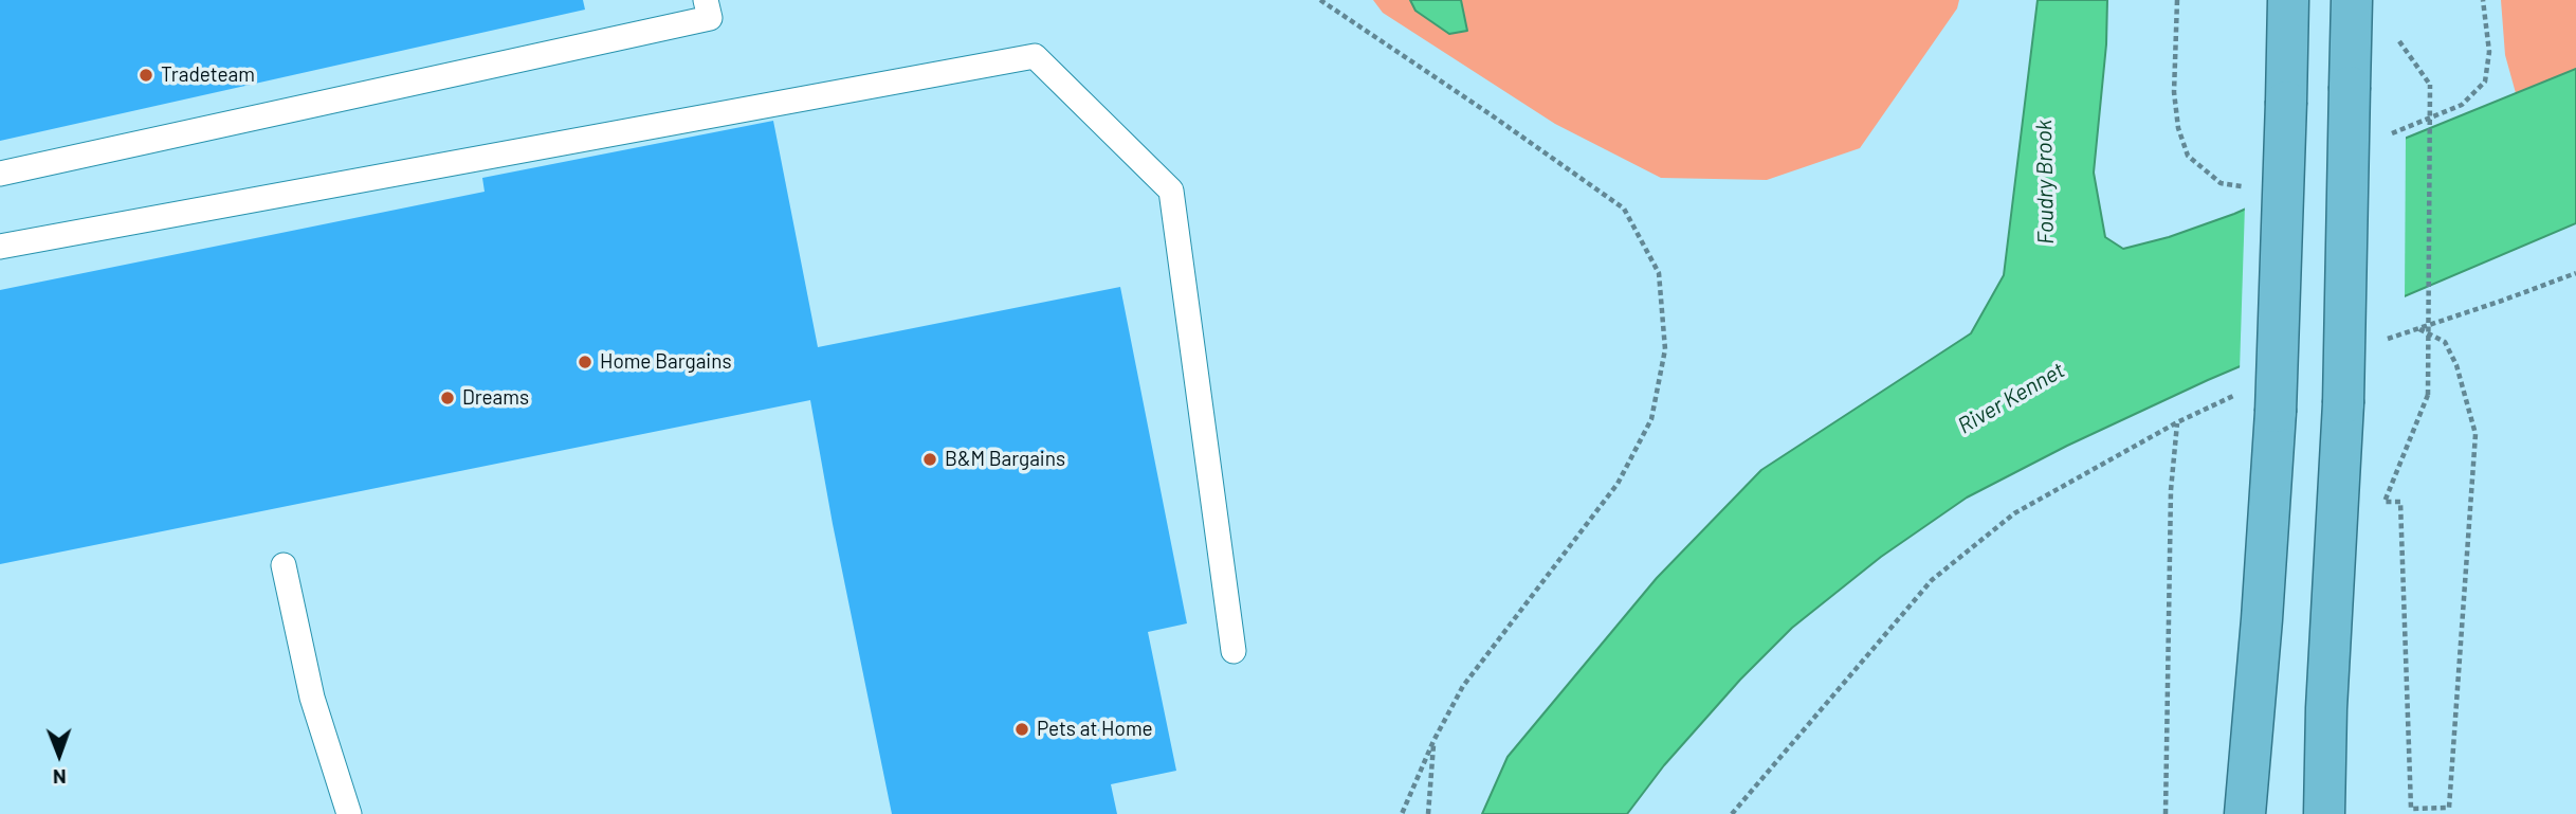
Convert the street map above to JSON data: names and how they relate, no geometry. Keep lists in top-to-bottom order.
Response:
{
  "water": ["Foudry Brook", "River Kennet"],
  "places": [
    "Tradeteam",
    "Home Bargains",
    "Dreams",
    "B&M Bargains",
    "Pets at Home"
  ],
  "north": "bottom"
}
